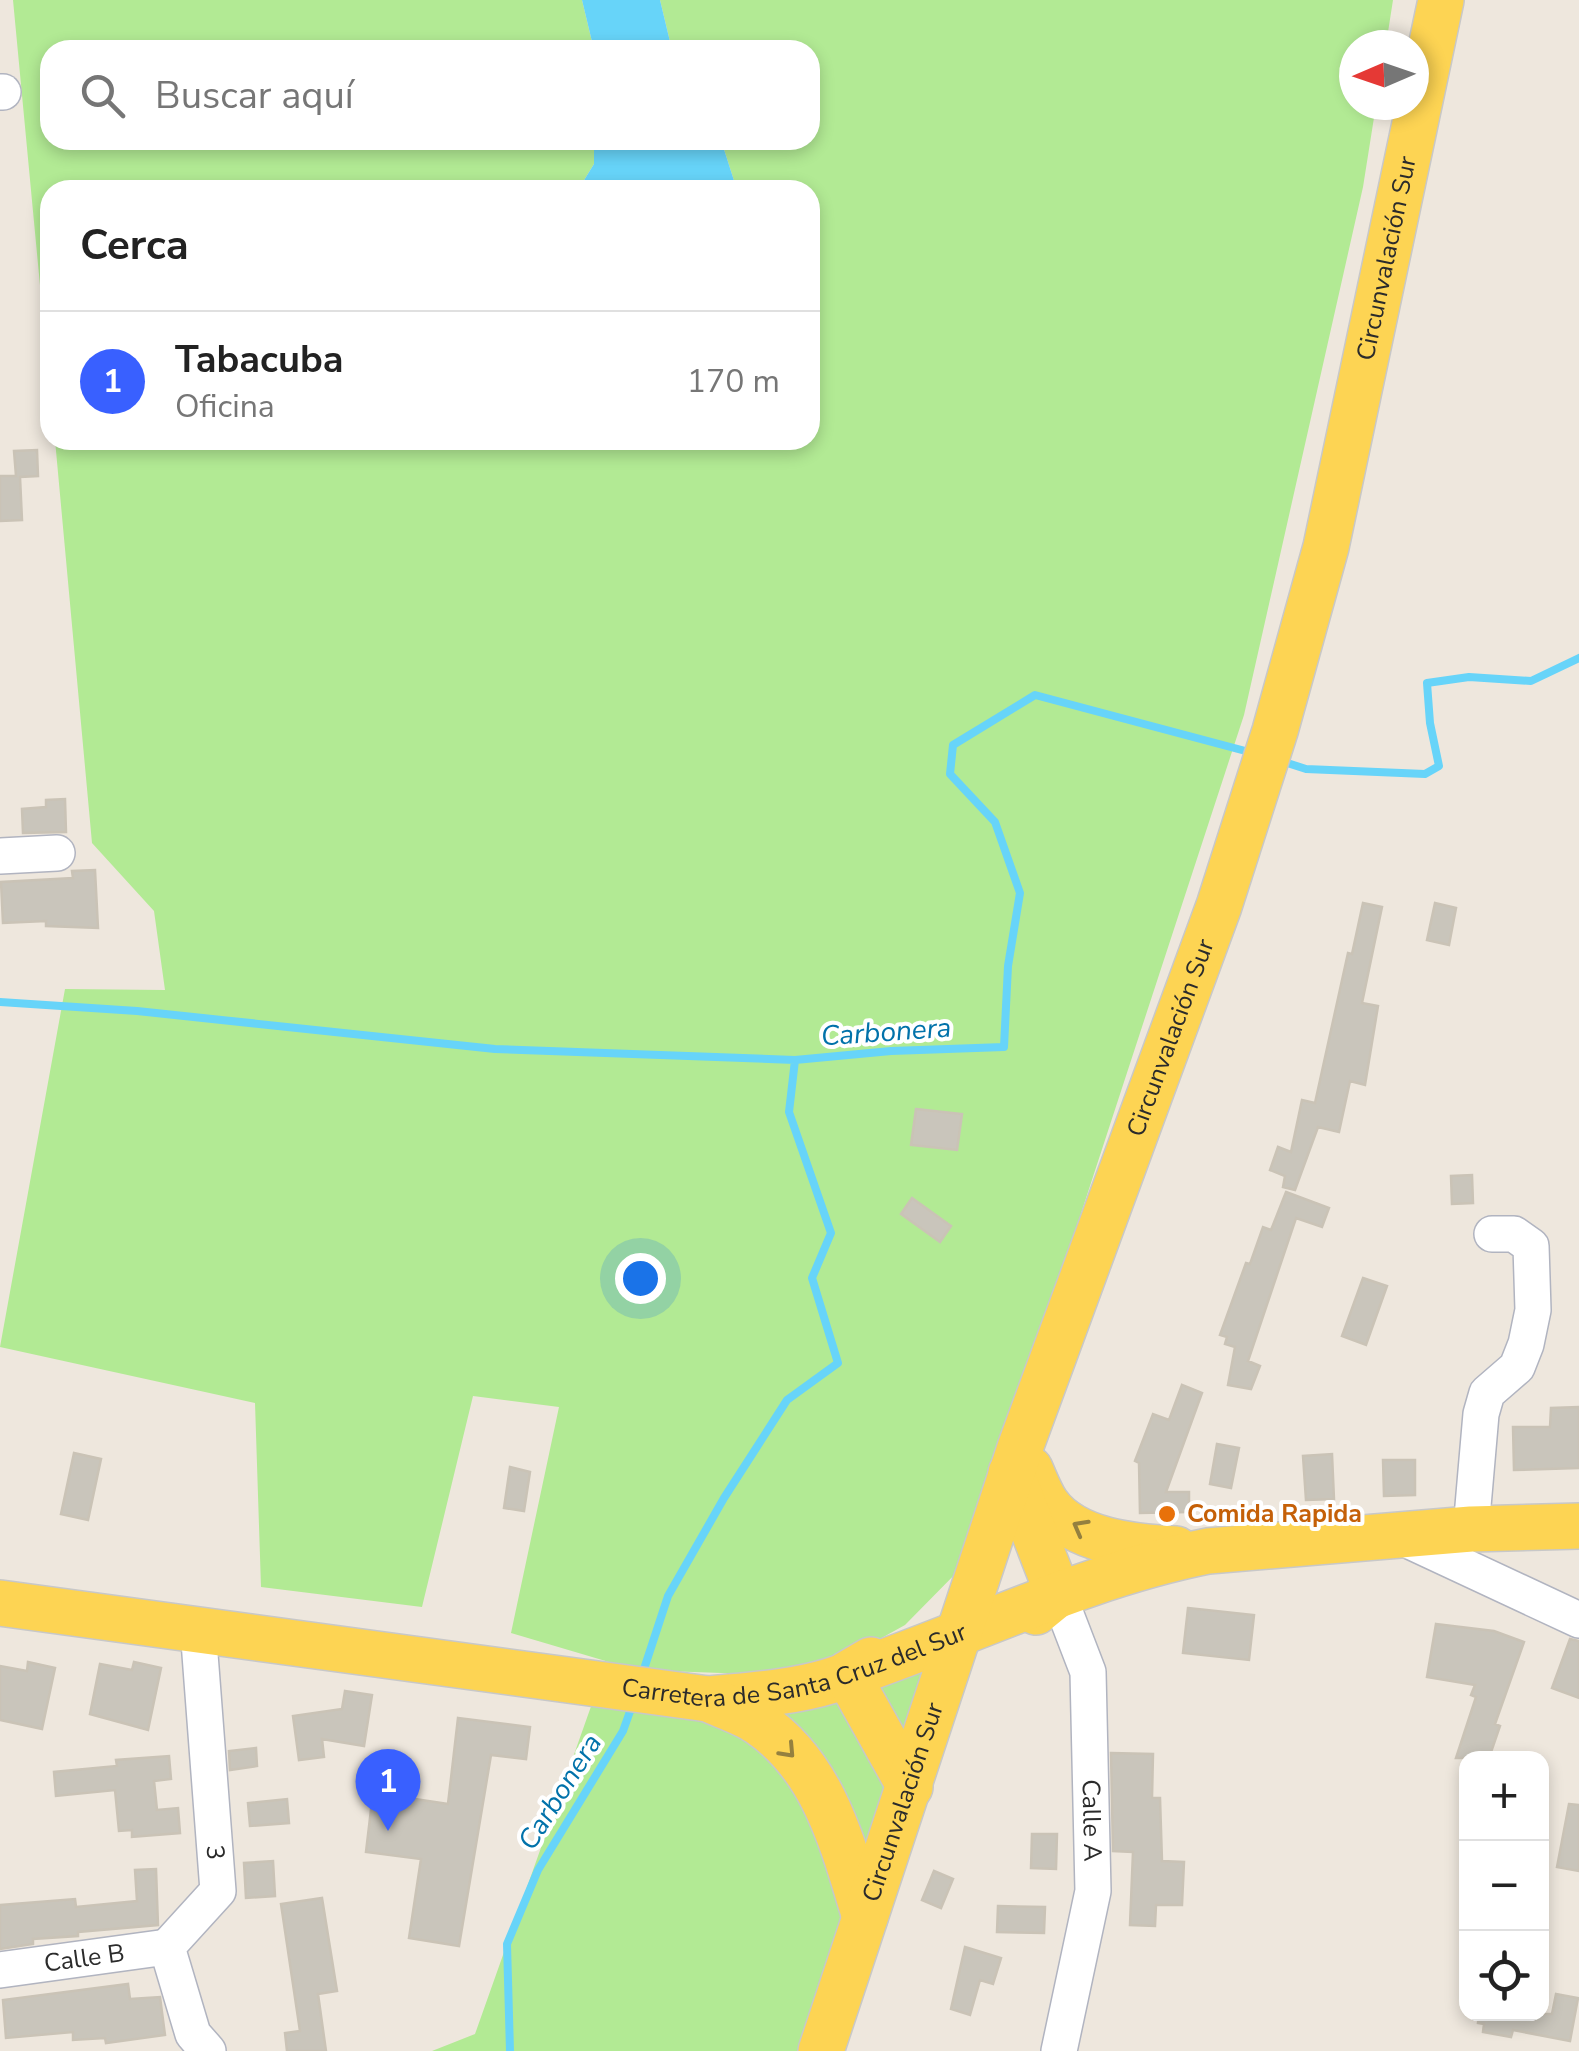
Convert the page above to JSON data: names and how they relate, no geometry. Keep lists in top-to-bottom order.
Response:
{
  "streets": {
    "main road": ["Circunvalación Sur", "Carretera de Santa Cruz del Sur"],
    "street": ["Calle A", "3", "Calle B"]
  },
  "crossings": [
    ["Circunvalación Sur", "Carretera de Santa Cruz del Sur"],
    ["Carretera de Santa Cruz del Sur", "Calle A"],
    ["Carretera de Santa Cruz del Sur", "3"],
    ["3", "Calle B"]
  ],
  "water": ["Carbonera"],
  "places": ["Comida Rapida"],
  "north": "left",
  "page": {
    "search": "Buscar aquí",
    "heading": "Cerca",
    "list": [
      {
        "mark": "1",
        "name": "Tabacuba",
        "note": "Oficina",
        "value": "170 m"
      }
    ],
    "pins": "1",
    "map_buttons": ["+", "−"]
  }
}
